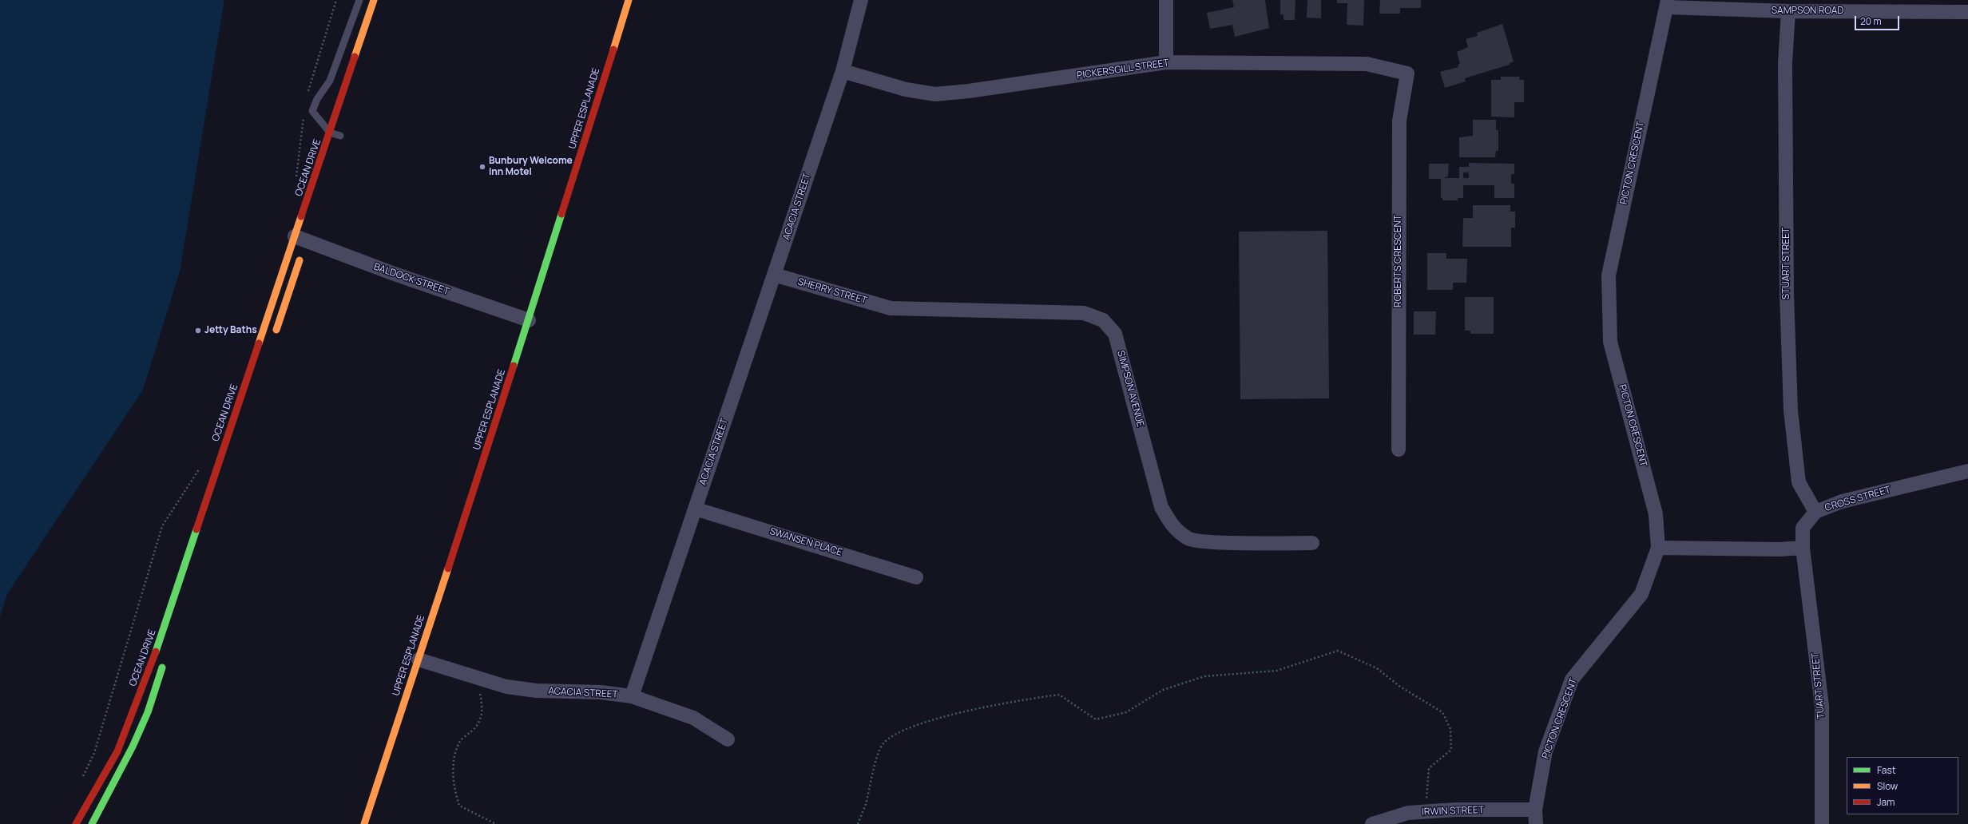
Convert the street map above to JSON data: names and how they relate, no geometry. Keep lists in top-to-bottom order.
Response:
{
  "streets": {
    "main road": ["UPPER ESPLANADE", "OCEAN DRIVE"],
    "street": [
      "SAMPSON ROAD",
      "PICKERSGILL STREET",
      "PICTON CRESCENT",
      "ACACIA STREET",
      "ROBERTS CRESCENT",
      "STUART STREET",
      "BALDOCK STREET",
      "SHERRY STREET",
      "SIMPSON AVENUE",
      "CROSS STREET",
      "SWANSEN PLACE",
      "TUART STREET",
      "IRWIN STREET"
    ]
  },
  "crossings": [
    ["SAMPSON ROAD", "PICTON CRESCENT"],
    ["SAMPSON ROAD", "STUART STREET"],
    ["PICKERSGILL STREET", "ACACIA STREET"],
    ["PICKERSGILL STREET", "ROBERTS CRESCENT"],
    ["UPPER ESPLANADE", "ACACIA STREET"],
    ["UPPER ESPLANADE", "BALDOCK STREET"],
    ["PICTON CRESCENT", "IRWIN STREET"],
    ["OCEAN DRIVE", "BALDOCK STREET"],
    ["ACACIA STREET", "SHERRY STREET"],
    ["ACACIA STREET", "SWANSEN PLACE"],
    ["STUART STREET", "CROSS STREET"],
    ["SHERRY STREET", "SIMPSON AVENUE"],
    ["CROSS STREET", "TUART STREET"]
  ],
  "places": ["Bunbury Welcome Inn Motel", "Jetty Baths"],
  "legend": ["Fast", "Slow", "Jam"],
  "scale_bar": "20 m"
}
